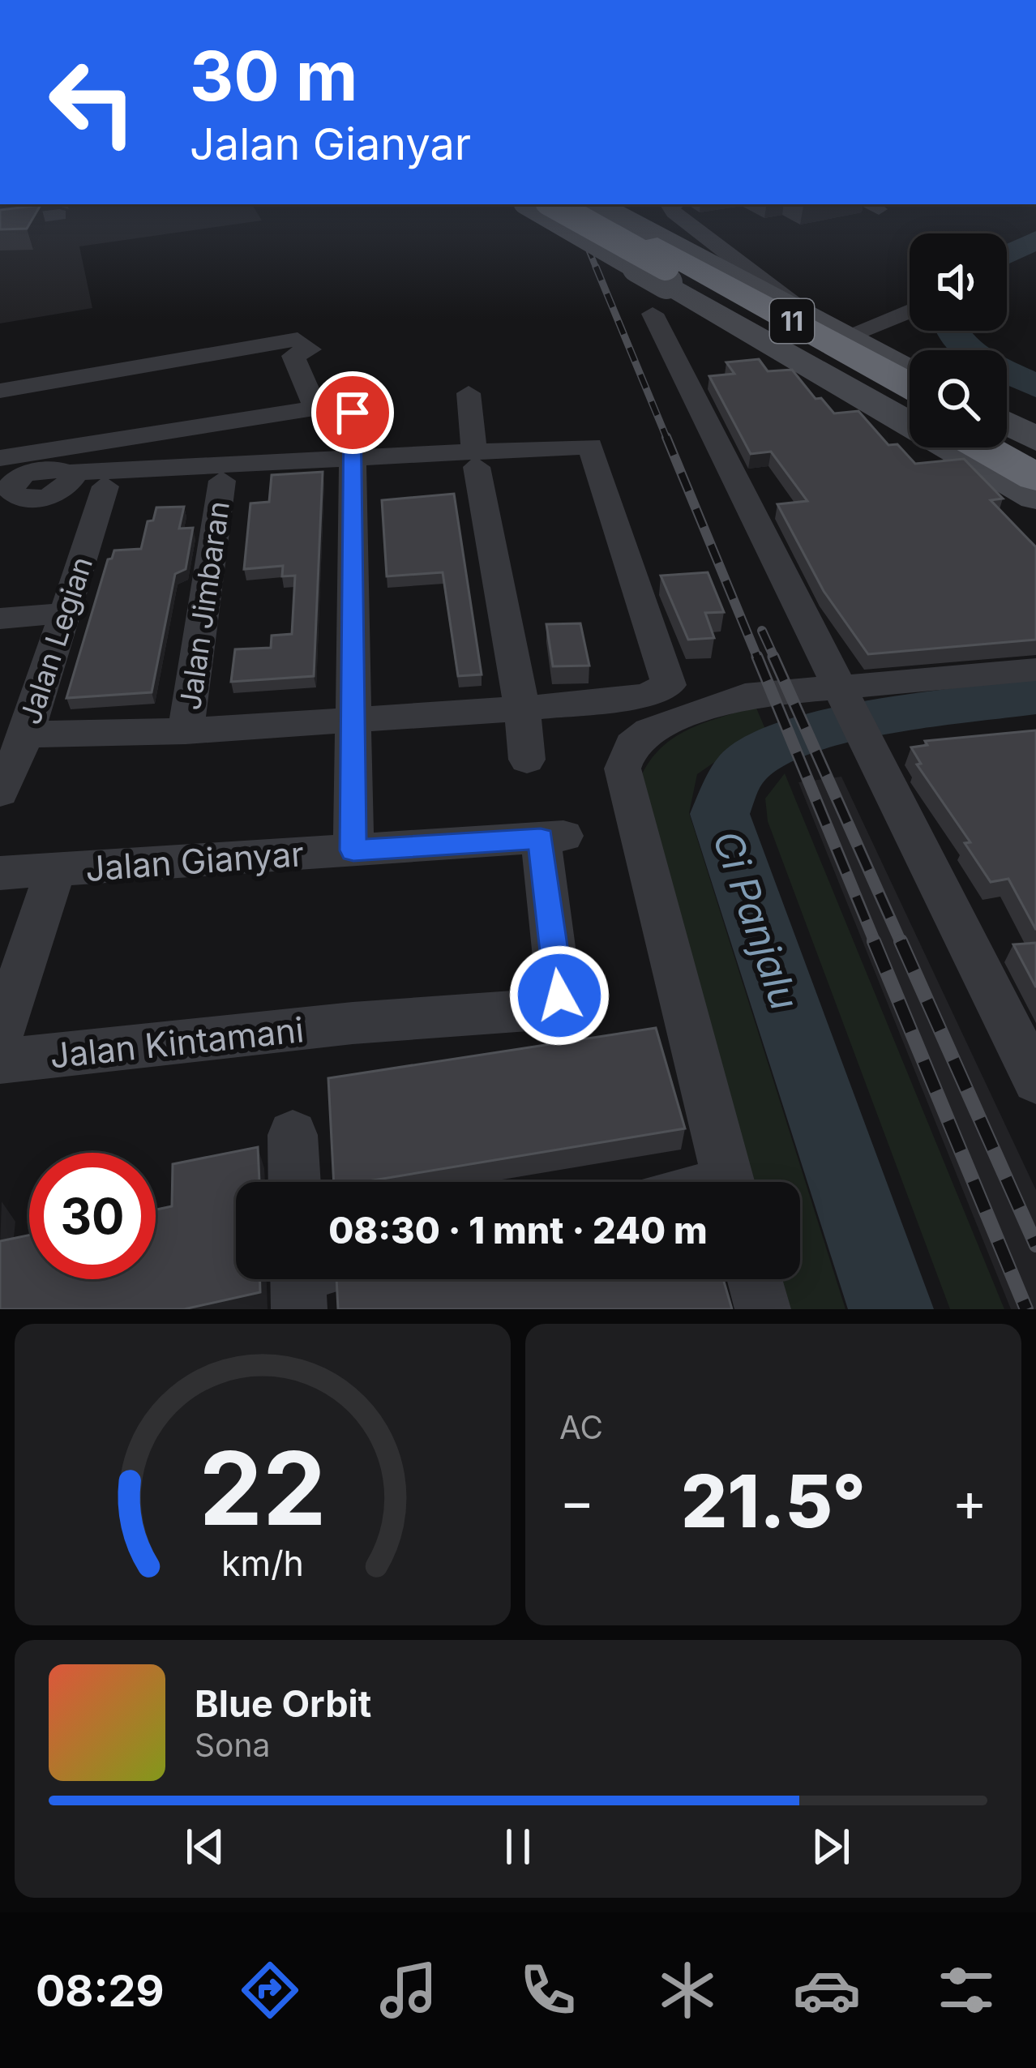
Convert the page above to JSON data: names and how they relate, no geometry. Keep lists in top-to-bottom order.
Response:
{
  "streets": {
    "highway": ["11"],
    "street": [
      "Jalan Jimbaran",
      "Jalan Legian",
      "Jalan Gianyar",
      "Jalan Kintamani"
    ]
  },
  "crossings": [
    ["Jalan Gianyar", "Jalan Kintamani"]
  ],
  "water": ["Ci Panjalu"],
  "page": {
    "turn": ["30 m", "Jalan Gianyar"],
    "limit": "30",
    "trip": "08:30 · 1 mnt · 240 m",
    "tile": "AC",
    "heat": ["−", "21.5°", "+"],
    "song": ["Blue Orbit", "Sona"],
    "tabs": "08:29",
    "gauge": ["22", "km/h"]
  }
}
